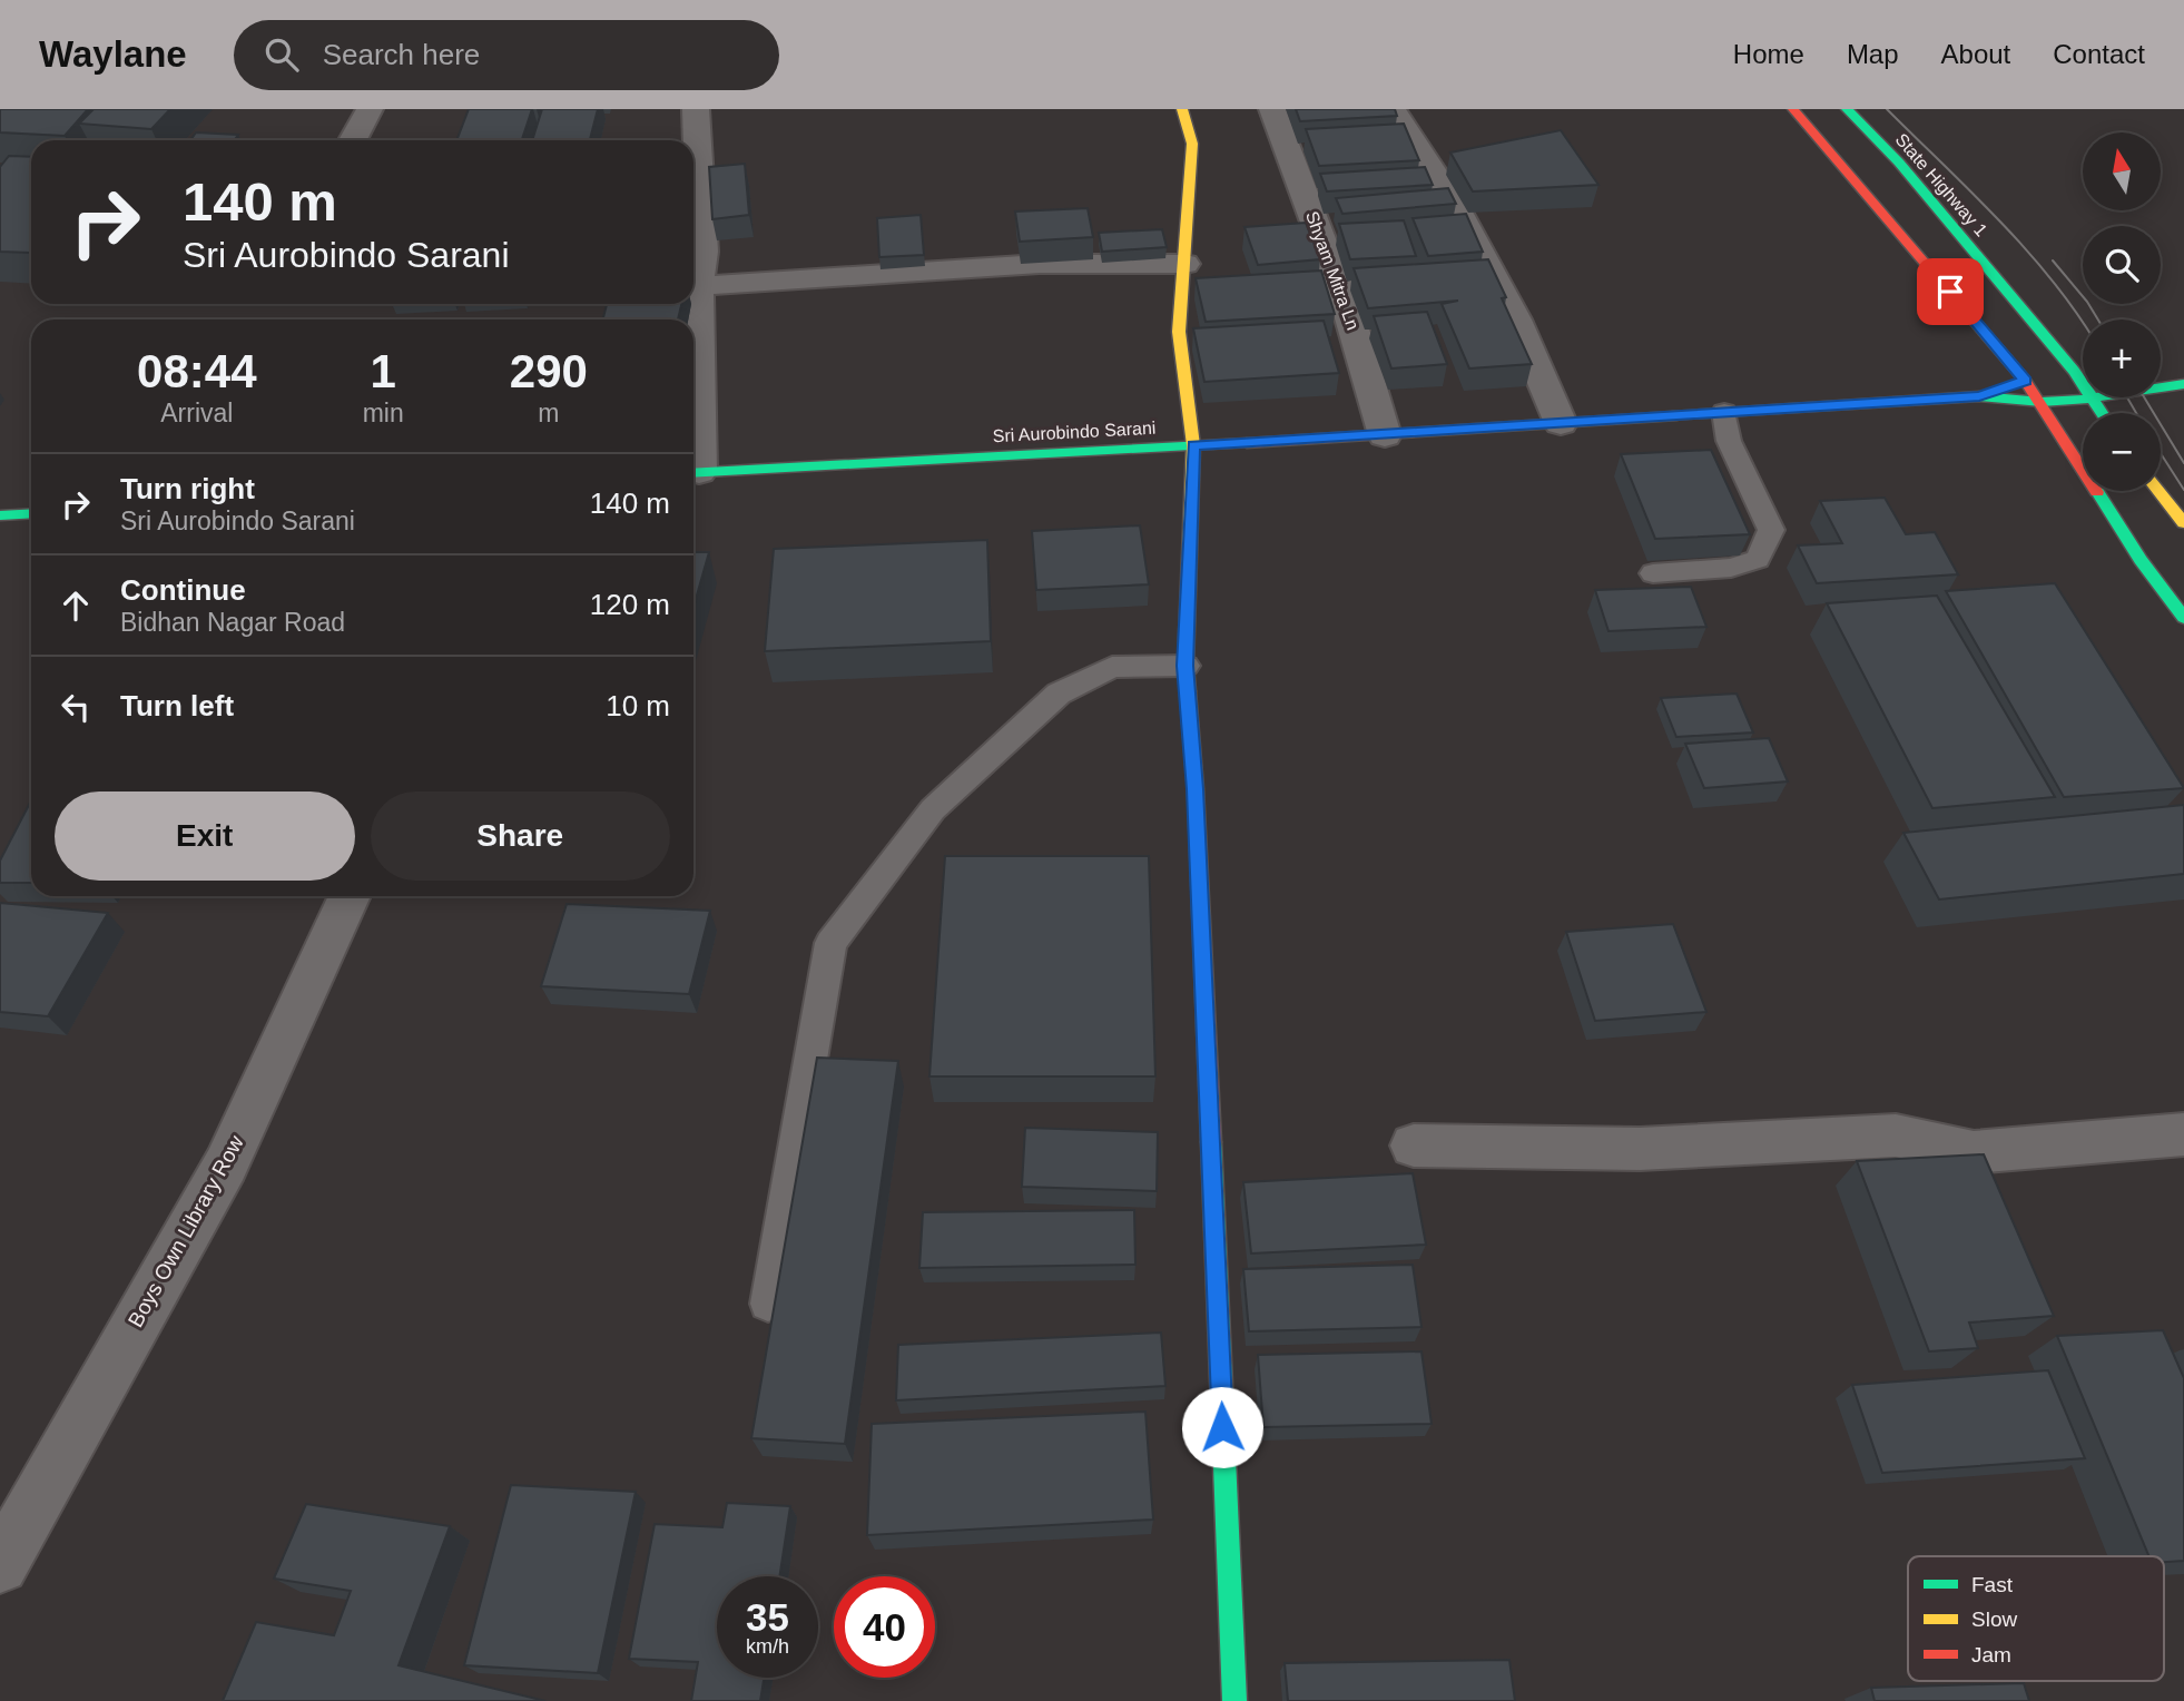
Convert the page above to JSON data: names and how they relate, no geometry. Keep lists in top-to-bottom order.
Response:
{
  "streets": {
    "main road": ["State Highway 1", "Sri Aurobindo Sarani"],
    "street": ["Shyam Mitra Ln", "Boys Own Library Row"]
  },
  "crossings": [
    ["Shyam Mitra Ln", "Sri Aurobindo Sarani"]
  ],
  "legend": ["Fast", "Slow", "Jam"],
  "north": "top",
  "page": {
    "header": "Waylane",
    "search": "Search here",
    "nav": [
      "Home",
      "Map",
      "About",
      "Contact"
    ],
    "map_buttons": ["+", "−"],
    "turn": ["140 m", "Sri Aurobindo Sarani"],
    "eta": [
      "08:44",
      "Arrival",
      "1",
      "min",
      "290",
      "m"
    ],
    "list": [
      {
        "name": "Turn right",
        "note": "Sri Aurobindo Sarani",
        "value": "140 m"
      },
      {
        "name": "Continue",
        "note": "Bidhan Nagar Road",
        "value": "120 m"
      },
      {
        "name": "Turn left",
        "value": "10 m"
      }
    ],
    "buttons": ["Exit", "Share"],
    "speed": "35 km/h",
    "limit": "40"
  }
}
